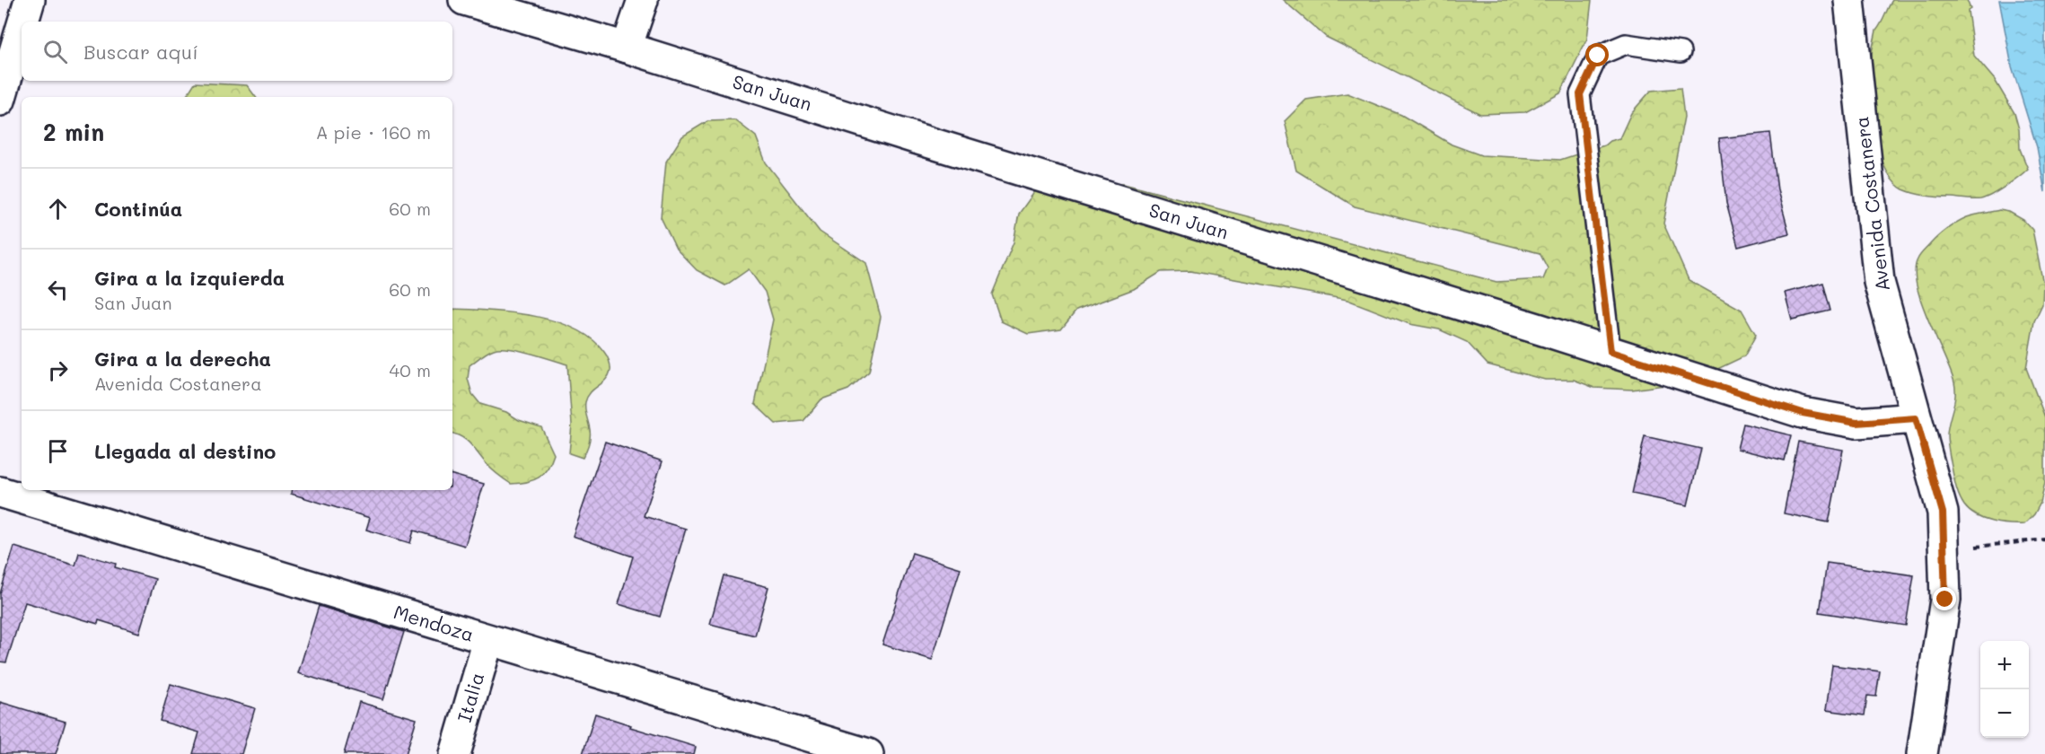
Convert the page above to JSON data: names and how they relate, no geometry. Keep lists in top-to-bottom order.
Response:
{
  "streets": {
    "street": [
      "San Juan",
      "Avenida Costanera",
      "Mendoza",
      "Italia"
    ]
  },
  "crossings": [
    ["San Juan", "Avenida Costanera"],
    ["Mendoza", "Italia"]
  ],
  "page": {
    "search": "Buscar aquí",
    "heading": ["2 min", "A pie · 160 m"],
    "list": [
      ["Continúa", "60 m"],
      ["Gira a la izquierda", "San Juan", "60 m"],
      ["Gira a la derecha", "Avenida Costanera", "40 m"],
      "Llegada al destino"
    ],
    "map_buttons": ["+", "−"]
  }
}
